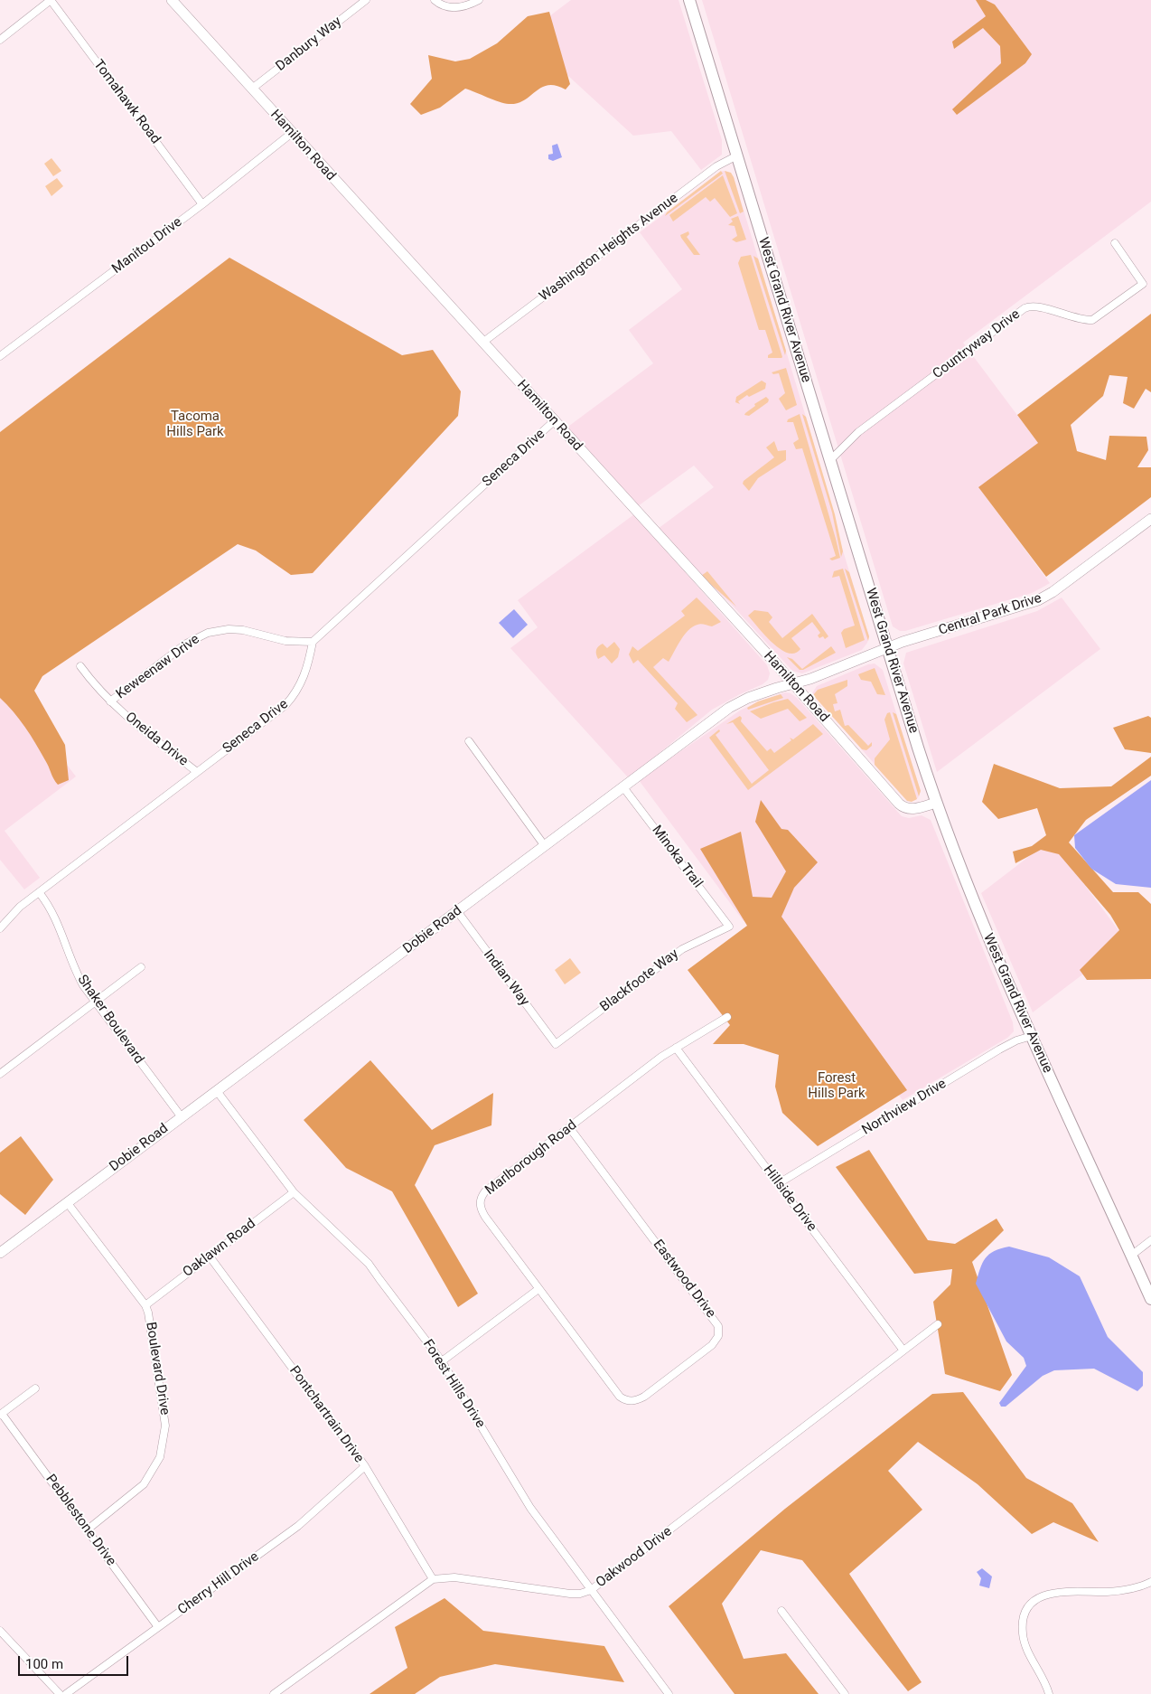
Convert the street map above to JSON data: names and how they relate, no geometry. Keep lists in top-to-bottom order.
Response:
{
  "streets": {
    "main road": ["West Grand River Avenue"],
    "street": [
      "Danbury Way",
      "Tomahawk Road",
      "Hamilton Road",
      "Manitou Drive",
      "Washington Heights Avenue",
      "Countryway Drive",
      "Seneca Drive",
      "Central Park Drive",
      "Keweenaw Drive",
      "Oneida Drive",
      "Minoka Trail",
      "Dobie Road",
      "Indian Way",
      "Blackfoote Way",
      "Shaker Boulevard",
      "Northview Drive",
      "Marlborough Road",
      "Hillside Drive",
      "Oaklawn Road",
      "Eastwood Drive",
      "Boulevard Drive",
      "Forest Hills Drive",
      "Pontchartrain Drive",
      "Pebblestone Drive",
      "Oakwood Drive",
      "Cherry Hill Drive"
    ]
  },
  "crossings": [
    ["Danbury Way", "Hamilton Road"],
    ["Tomahawk Road", "Manitou Drive"],
    ["Hamilton Road", "Manitou Drive"],
    ["Hamilton Road", "Washington Heights Avenue"],
    ["Hamilton Road", "West Grand River Avenue"],
    ["Hamilton Road", "Seneca Drive"],
    ["Hamilton Road", "Dobie Road"],
    ["Washington Heights Avenue", "West Grand River Avenue"],
    ["West Grand River Avenue", "Countryway Drive"],
    ["West Grand River Avenue", "Central Park Drive"],
    ["West Grand River Avenue", "Dobie Road"],
    ["West Grand River Avenue", "Northview Drive"],
    ["Seneca Drive", "Keweenaw Drive"],
    ["Seneca Drive", "Oneida Drive"],
    ["Seneca Drive", "Shaker Boulevard"],
    ["Central Park Drive", "Dobie Road"],
    ["Keweenaw Drive", "Oneida Drive"],
    ["Minoka Trail", "Dobie Road"],
    ["Minoka Trail", "Blackfoote Way"],
    ["Dobie Road", "Indian Way"],
    ["Dobie Road", "Shaker Boulevard"],
    ["Dobie Road", "Boulevard Drive"],
    ["Dobie Road", "Forest Hills Drive"],
    ["Indian Way", "Blackfoote Way"],
    ["Northview Drive", "Hillside Drive"],
    ["Marlborough Road", "Hillside Drive"],
    ["Marlborough Road", "Eastwood Drive"],
    ["Hillside Drive", "Oakwood Drive"],
    ["Oaklawn Road", "Boulevard Drive"],
    ["Oaklawn Road", "Forest Hills Drive"],
    ["Oaklawn Road", "Pontchartrain Drive"],
    ["Boulevard Drive", "Pebblestone Drive"],
    ["Forest Hills Drive", "Oakwood Drive"],
    ["Pontchartrain Drive", "Oakwood Drive"],
    ["Pontchartrain Drive", "Cherry Hill Drive"],
    ["Pebblestone Drive", "Cherry Hill Drive"]
  ],
  "parks": ["Tacoma Hills Park", "Forest Hills Park"],
  "scale_bar": "100 m"
}
